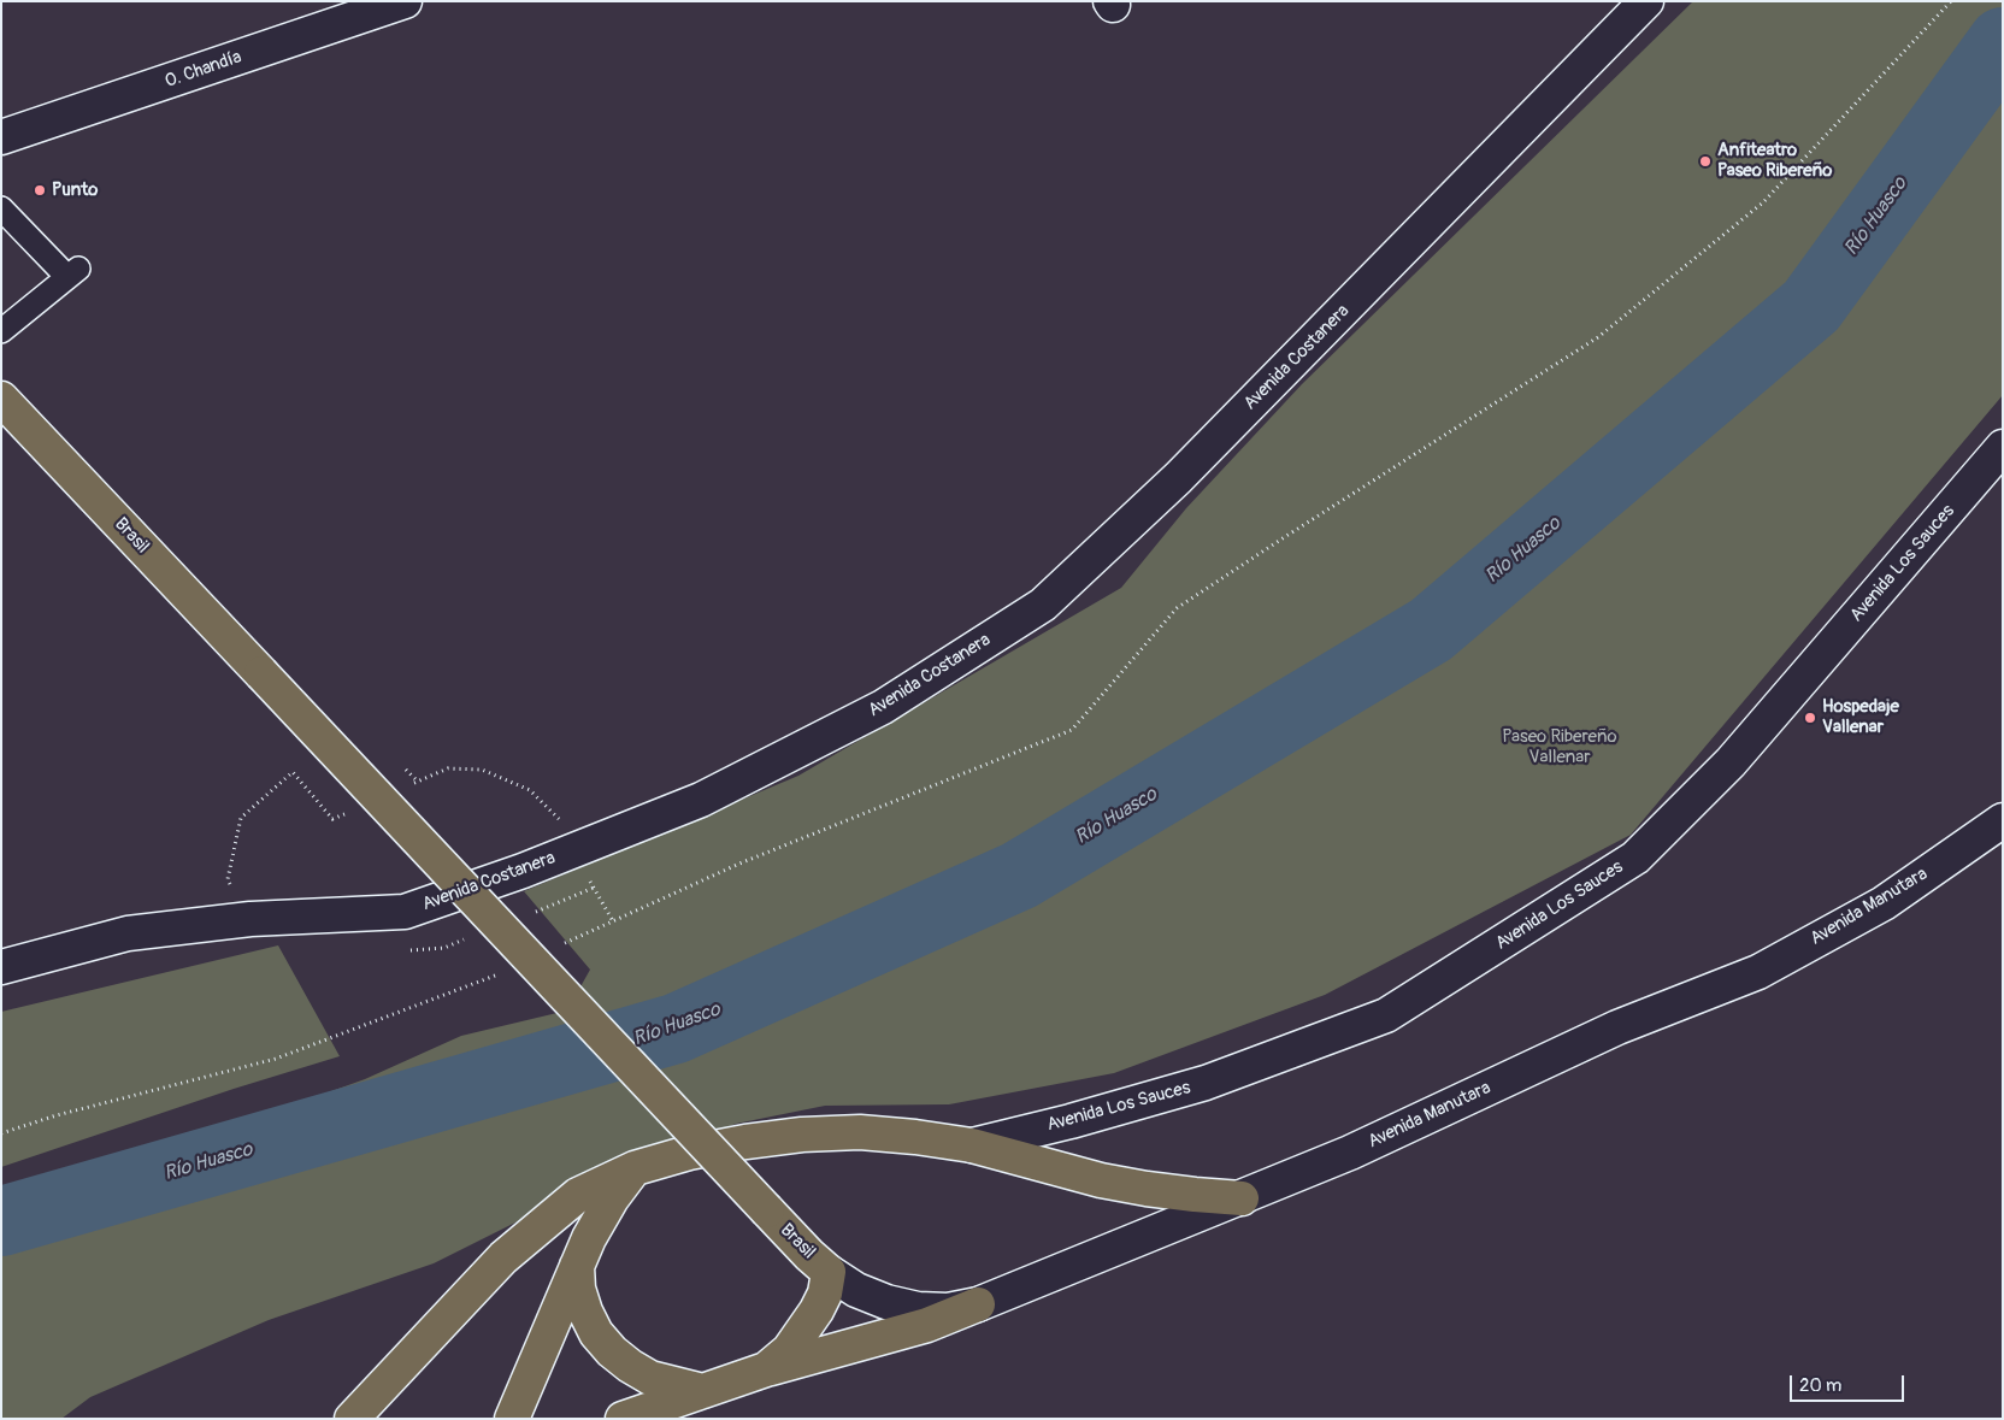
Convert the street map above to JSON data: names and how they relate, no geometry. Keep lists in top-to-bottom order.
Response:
{
  "streets": {
    "main road": [
      "O. Chandía",
      "Avenida Costanera",
      "Brasil",
      "Avenida Los Sauces",
      "Avenida Manutara"
    ]
  },
  "crossings": [
    ["Brasil", "Avenida Manutara"]
  ],
  "water": ["Río Huasco"],
  "parks": ["Paseo Ribereño Vallenar"],
  "places": ["Anfiteatro Paseo Ribereño", "Punto", "Hospedaje Vallenar"],
  "scale_bar": "20 m"
}
